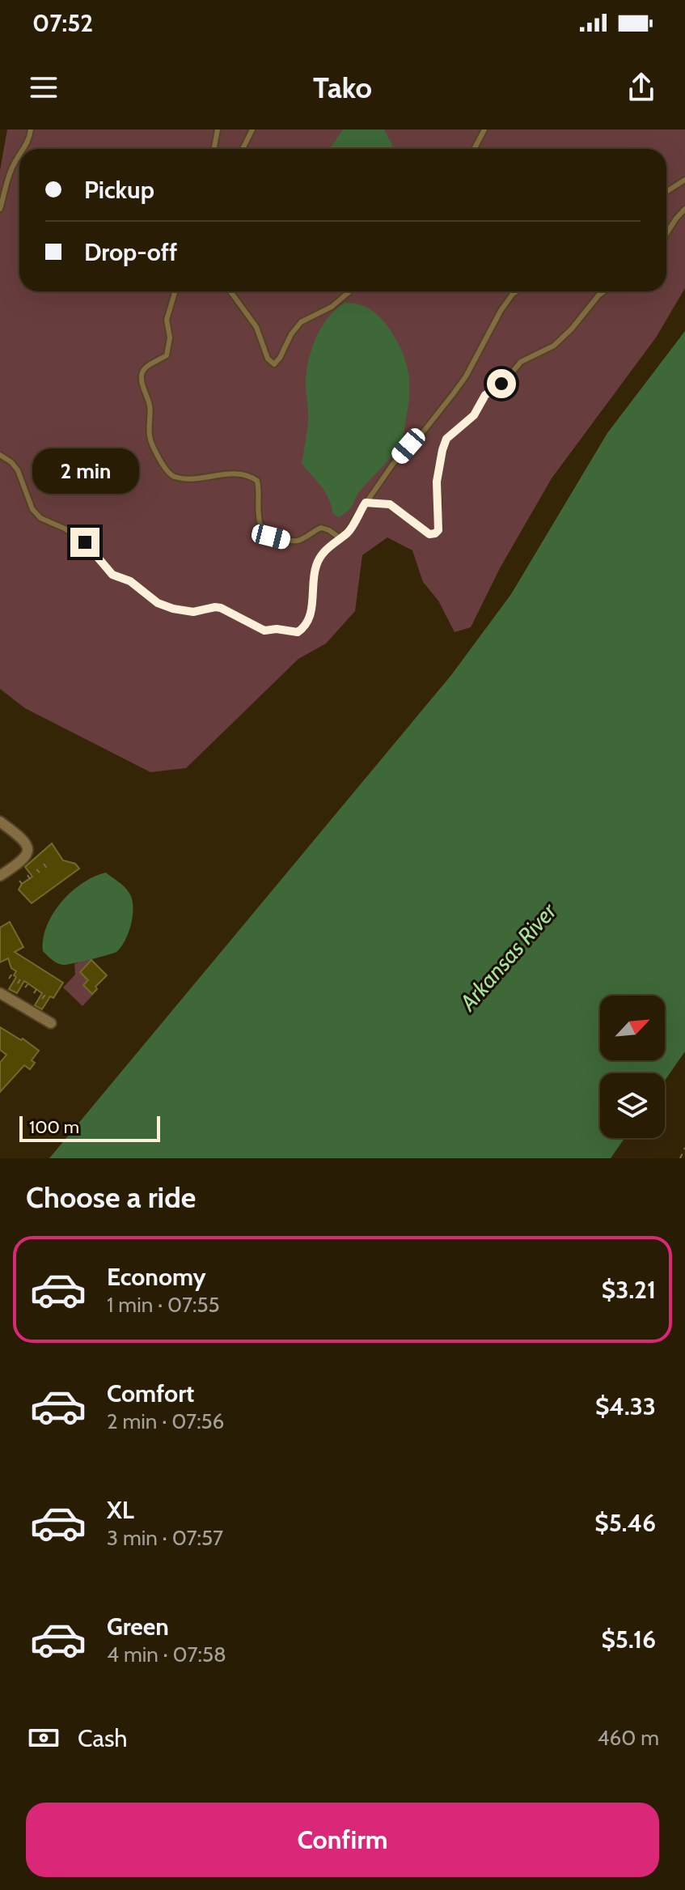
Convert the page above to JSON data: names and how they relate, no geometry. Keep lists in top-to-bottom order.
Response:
{
  "water": ["Arkansas River"],
  "scale_bar": "100 m",
  "north": "top right",
  "page": {
    "status": "07:52",
    "header": "Tako",
    "banner": ["Pickup", "Drop-off"],
    "bubble": "2 min",
    "scale": "100 m",
    "heading": "Choose a ride",
    "list": [
      {
        "name": "Economy",
        "note": "1 min · 07:55",
        "value": "$3.21"
      },
      {
        "name": "Comfort",
        "note": "2 min · 07:56",
        "value": "$4.33"
      },
      {
        "name": "XL",
        "note": "3 min · 07:57",
        "value": "$5.46"
      },
      {
        "name": "Green",
        "note": "4 min · 07:58",
        "value": "$5.16"
      }
    ],
    "pay": ["Cash", "460 m"],
    "buttons": "Confirm"
  }
}
